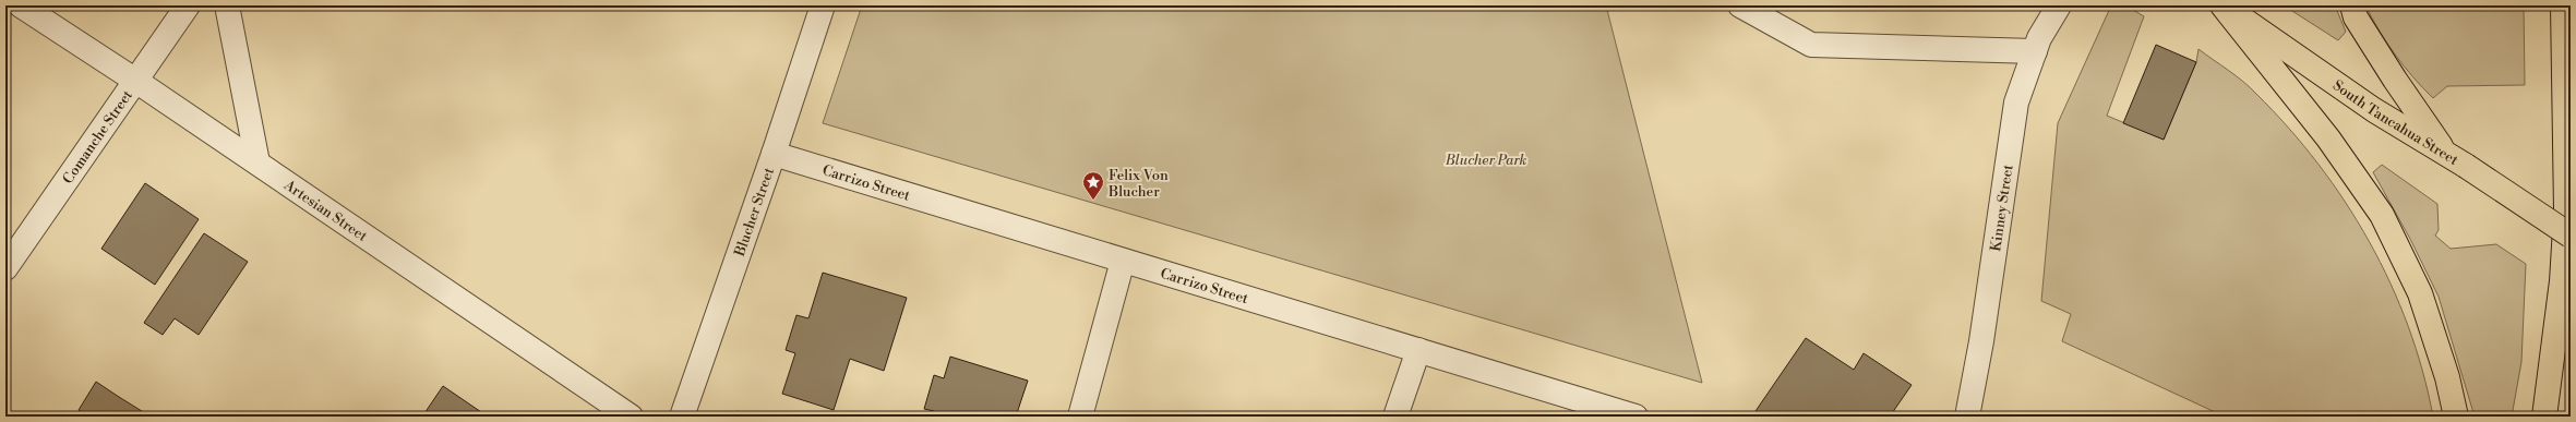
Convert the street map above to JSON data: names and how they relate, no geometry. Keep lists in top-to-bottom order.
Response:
{
  "streets": {
    "main road": ["South Tancahua Street"],
    "street": [
      "Comanche Street",
      "Carrizo Street",
      "Kinney Street",
      "Artesian Street",
      "Blucher Street"
    ]
  },
  "crossings": [
    ["Comanche Street", "Artesian Street"],
    ["Carrizo Street", "Blucher Street"]
  ],
  "parks": ["Blucher Park"],
  "places": {
    "place": ["Felix Von Blucher"]
  }
}
